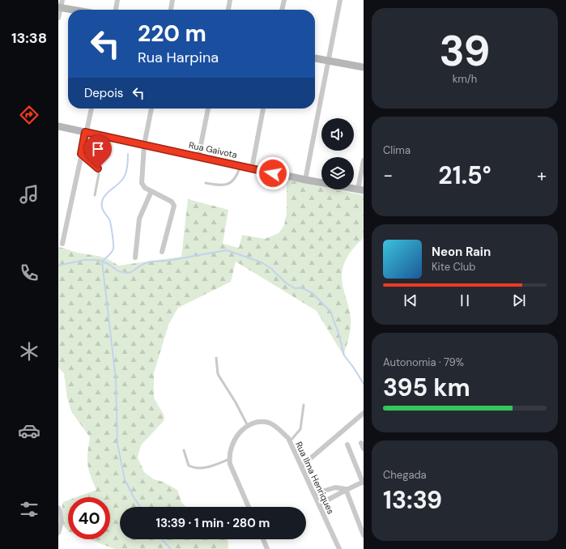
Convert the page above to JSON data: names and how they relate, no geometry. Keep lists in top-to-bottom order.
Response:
{
  "streets": {
    "street": ["Rua Gaivota", "Rua Ilma Henriques"]
  },
  "page": {
    "tabs": "13:38",
    "tile": [
      ["39", "km/h"],
      "Clima",
      ["Autonomia · 79%", "395 km"],
      ["Chegada", "13:39"]
    ],
    "turn": ["220 m", "Rua Harpina"],
    "then": "Depois",
    "heat": ["−", "21.5°", "+"],
    "song": ["Neon Rain", "Kite Club"],
    "limit": "40",
    "trip": "13:39 · 1 min · 280 m"
  }
}
